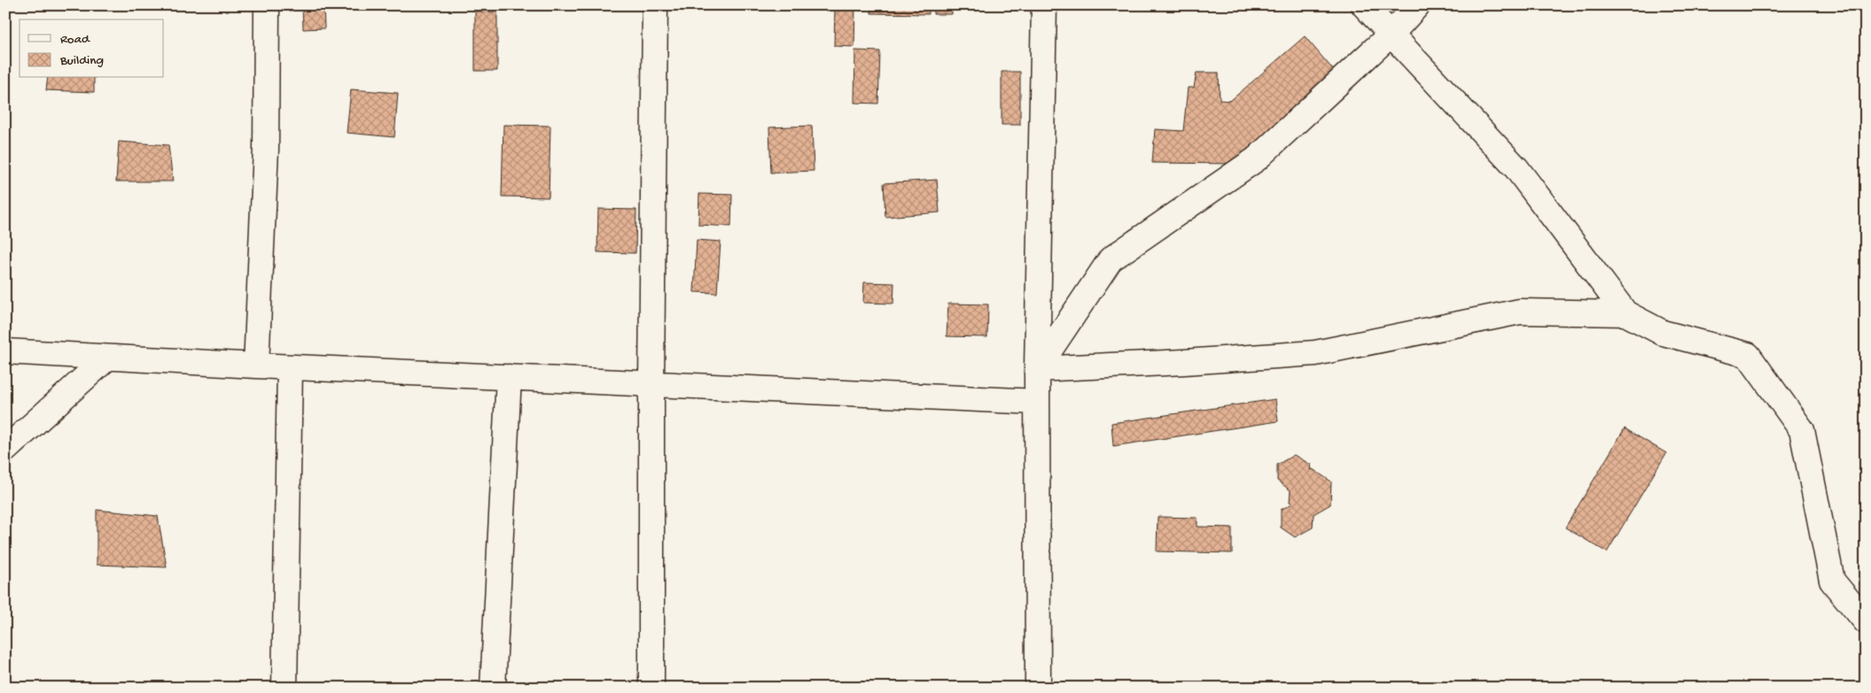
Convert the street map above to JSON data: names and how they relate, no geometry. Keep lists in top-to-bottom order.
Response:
{
  "legend": ["Road", "Building"]
}
